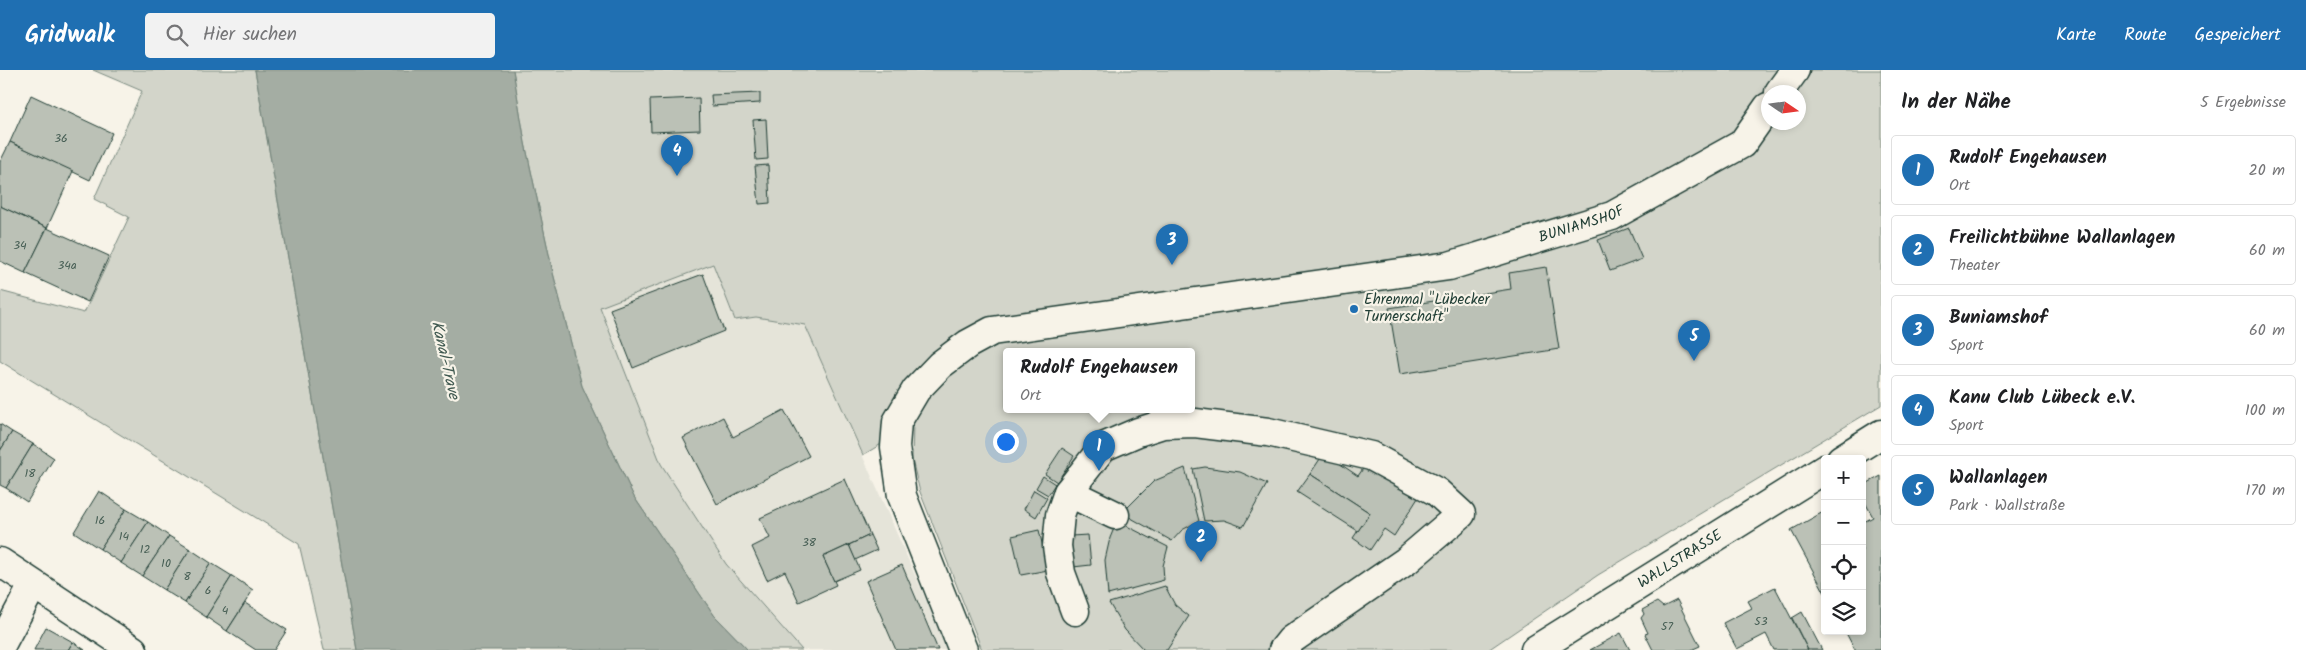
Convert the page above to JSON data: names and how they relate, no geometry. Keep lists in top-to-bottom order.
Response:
{
  "streets": {
    "main road": ["BUNIAMSHOF", "WALLSTRASSE"]
  },
  "water": ["Kanal-Trave"],
  "places": ["Ehrenmal \"Lübecker Turnerschaft\""],
  "house_numbers": [
    "36",
    "34",
    "34a",
    "18",
    "16",
    "14",
    "38",
    "12",
    "10",
    "8",
    "6",
    "4",
    "53",
    "57"
  ],
  "north": "right",
  "page": {
    "header": "Gridwalk",
    "search": "Hier suchen",
    "nav": ["Karte", "Route", "Gespeichert"],
    "heading": ["In der Nähe", "5 Ergebnisse"],
    "pins": [
      "4",
      "3",
      "5",
      "1",
      "2"
    ],
    "list": [
      {
        "mark": "1",
        "name": "Rudolf Engehausen",
        "note": "Ort",
        "value": "20 m"
      },
      {
        "mark": "2",
        "name": "Freilichtbühne Wallanlagen",
        "note": "Theater",
        "value": "60 m"
      },
      {
        "mark": "3",
        "name": "Buniamshof",
        "note": "Sport",
        "value": "60 m"
      },
      {
        "mark": "4",
        "name": "Kanu Club Lübeck e.V.",
        "note": "Sport",
        "value": "100 m"
      },
      {
        "mark": "5",
        "name": "Wallanlagen",
        "note": "Park · Wallstraße",
        "value": "170 m"
      }
    ],
    "popup": ["Rudolf Engehausen", "Ort"],
    "map_buttons": ["+", "−"]
  }
}
